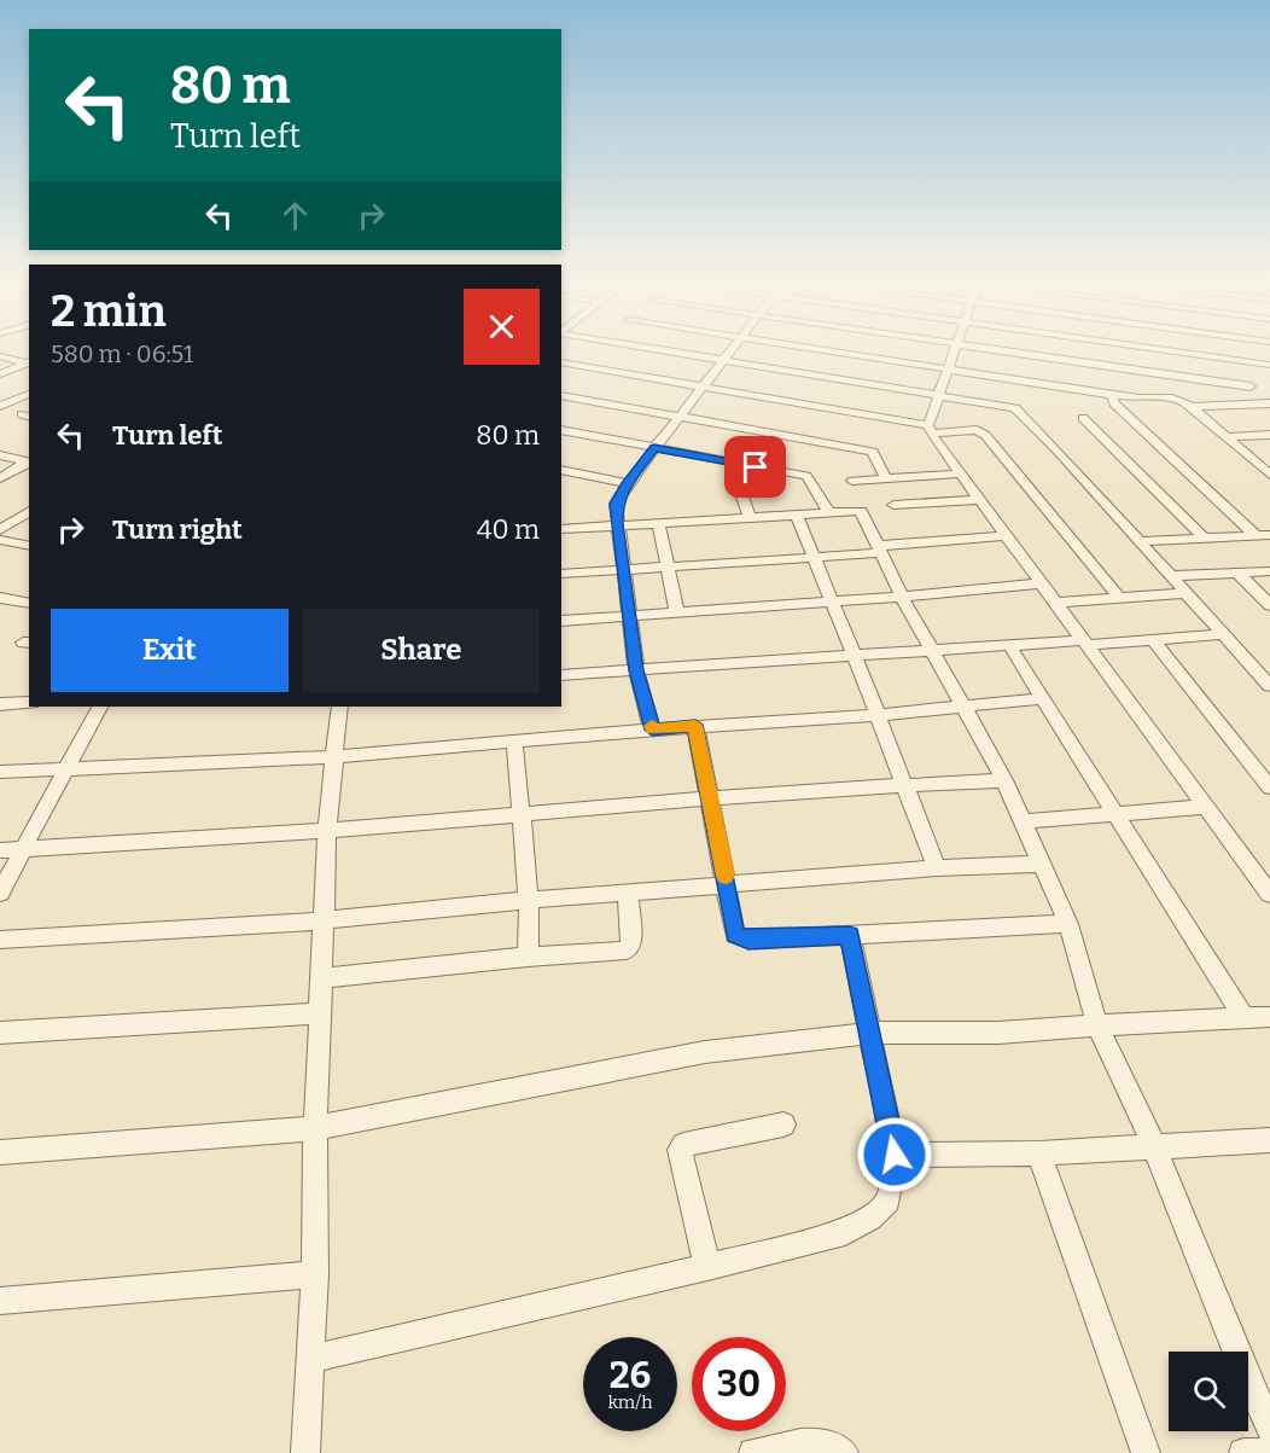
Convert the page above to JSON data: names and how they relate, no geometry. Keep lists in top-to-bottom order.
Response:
{
  "page": {
    "turn": ["80 m", "Turn left"],
    "heading": ["2 min", "580 m · 06:51"],
    "list": [
      {
        "name": "Turn left",
        "value": "80 m"
      },
      {
        "name": "Turn right",
        "value": "40 m"
      }
    ],
    "buttons": ["Exit", "Share"],
    "speed": "26 km/h",
    "limit": "30"
  }
}
